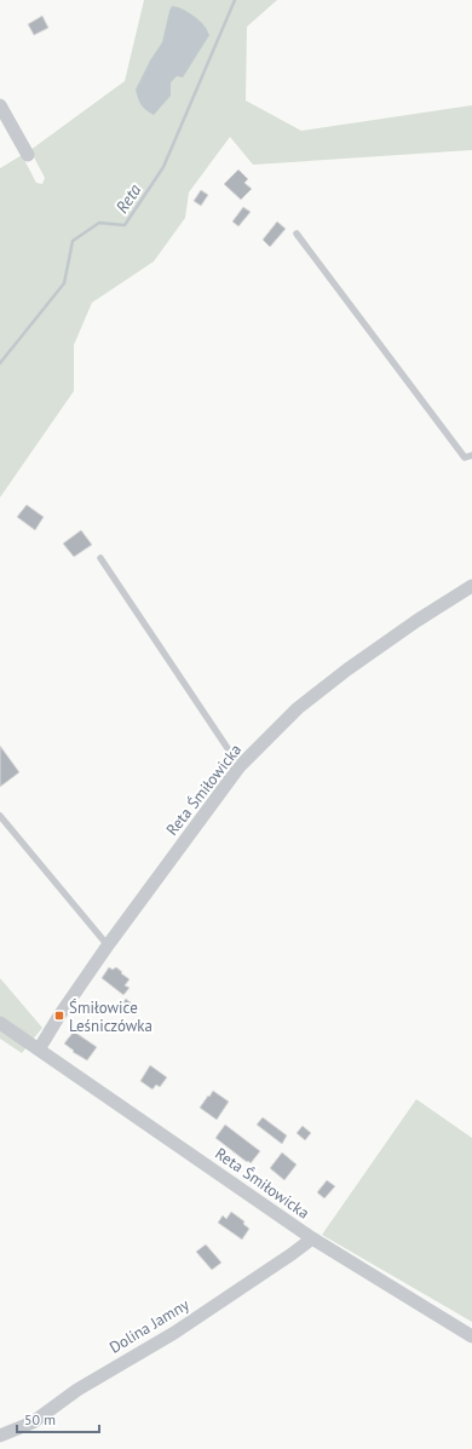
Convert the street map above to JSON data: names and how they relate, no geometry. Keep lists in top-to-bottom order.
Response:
{
  "streets": {
    "street": ["Reta Śmiłowicka", "Dolina Jamny"]
  },
  "crossings": [
    ["Reta Śmiłowicka", "Dolina Jamny"]
  ],
  "water": ["Reta"],
  "places": {
    "transit": ["Śmiłowice Leśniczówka"]
  },
  "scale_bar": "50 m"
}
